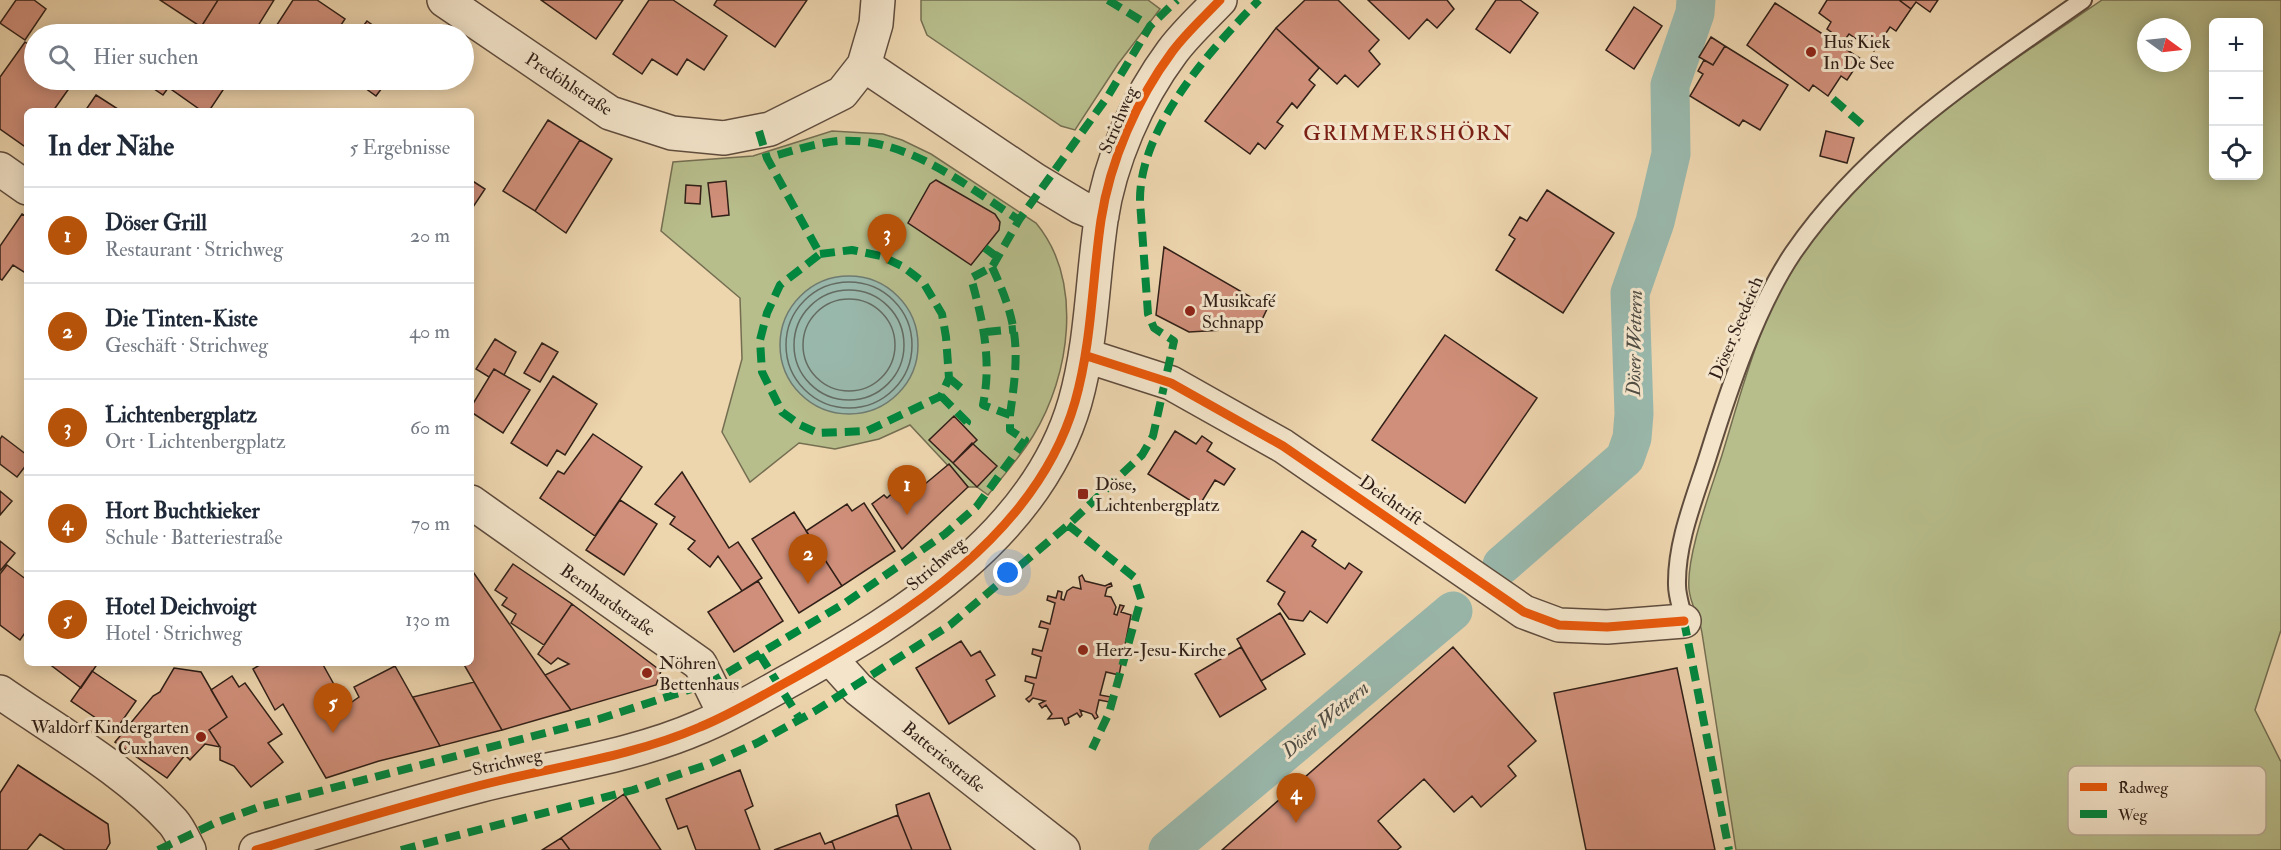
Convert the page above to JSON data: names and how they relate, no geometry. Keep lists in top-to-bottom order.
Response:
{
  "streets": {
    "street": [
      "Predöhlstraße",
      "Strichweg",
      "Deichtrift",
      "Bernhardstraße",
      "Batteriestraße"
    ],
    "lane": ["Döser Seedeich"]
  },
  "crossings": [
    ["Strichweg", "Deichtrift"],
    ["Strichweg", "Bernhardstraße"],
    ["Strichweg", "Batteriestraße"],
    ["Döser Seedeich", "Deichtrift"]
  ],
  "districts": ["GRIMMERSHÖRN"],
  "water": ["Döser Wettern"],
  "places": {
    "other": [
      "Hus Kiek In De See",
      "Musikcafé Schnapp",
      "Herz-Jesu-Kirche",
      "Nöhren Bettenhaus",
      "Waldorf Kindergarten Cuxhaven"
    ],
    "transit": ["Döse, Lichtenbergplatz"]
  },
  "legend": ["Radweg", "Weg"],
  "north": "right",
  "page": {
    "map_buttons": ["+", "−"],
    "search": "Hier suchen",
    "heading": ["In der Nähe", "5 Ergebnisse"],
    "list": [
      {
        "mark": "1",
        "name": "Döser Grill",
        "note": "Restaurant · Strichweg",
        "value": "20 m"
      },
      {
        "mark": "2",
        "name": "Die Tinten-Kiste",
        "note": "Geschäft · Strichweg",
        "value": "40 m"
      },
      {
        "mark": "3",
        "name": "Lichtenbergplatz",
        "note": "Ort · Lichtenbergplatz",
        "value": "60 m"
      },
      {
        "mark": "4",
        "name": "Hort Buchtkieker",
        "note": "Schule · Batteriestraße",
        "value": "70 m"
      },
      {
        "mark": "5",
        "name": "Hotel Deichvoigt",
        "note": "Hotel · Strichweg",
        "value": "130 m"
      }
    ],
    "pins": [
      "3",
      "1",
      "2",
      "5",
      "4"
    ]
  }
}
